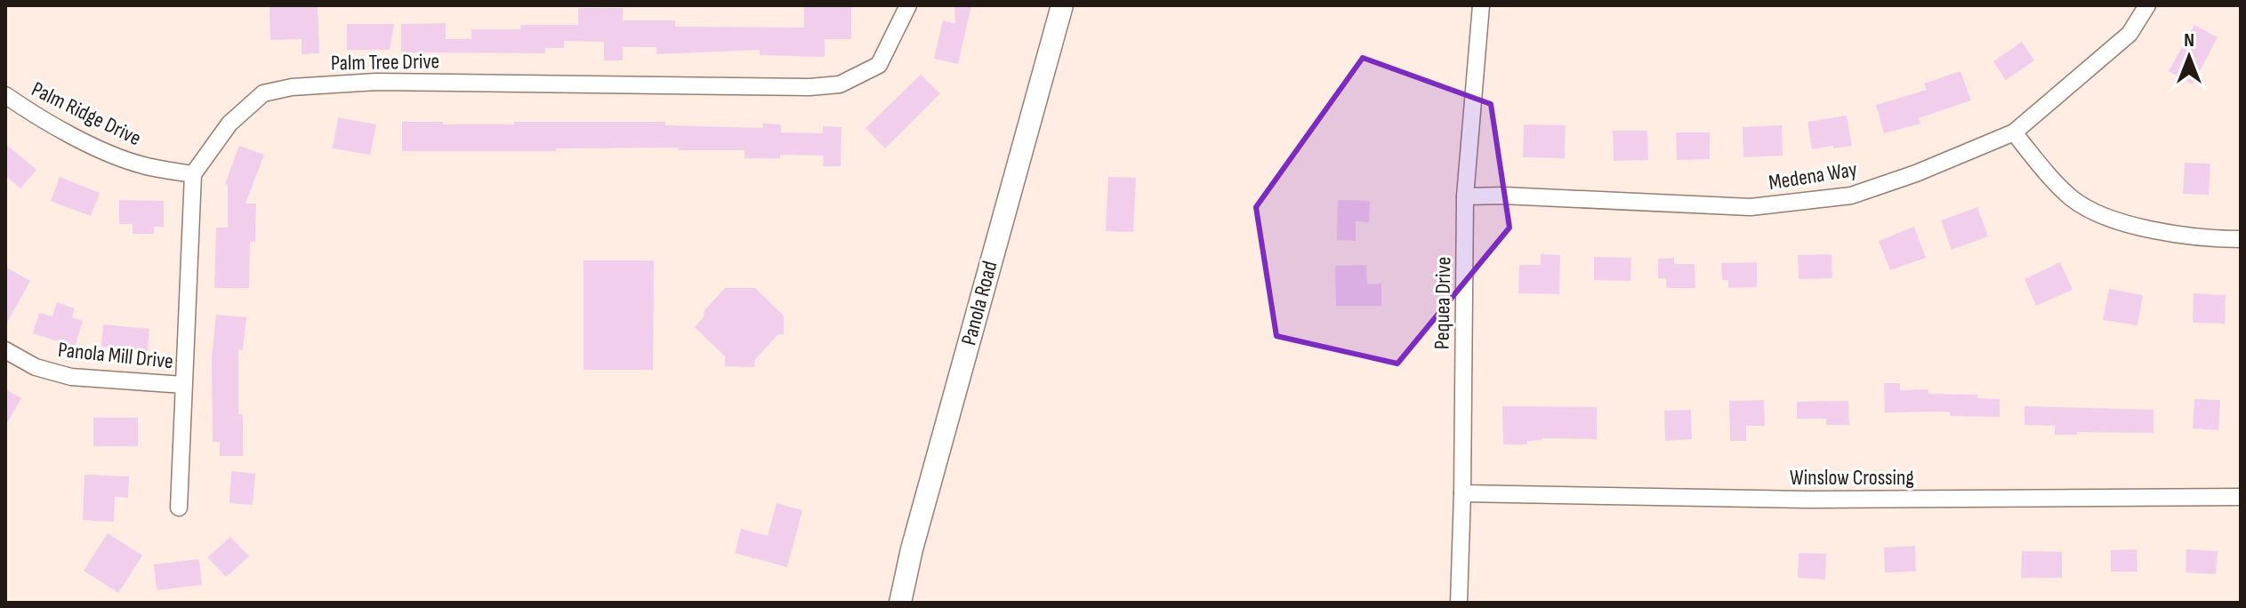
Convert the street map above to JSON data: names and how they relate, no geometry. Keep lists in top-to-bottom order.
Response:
{
  "streets": {
    "main road": ["Panola Road"],
    "street": [
      "Palm Tree Drive",
      "Palm Ridge Drive",
      "Medena Way",
      "Pequea Drive",
      "Panola Mill Drive",
      "Winslow Crossing"
    ]
  },
  "crossings": [
    ["Palm Tree Drive", "Palm Ridge Drive"],
    ["Medena Way", "Pequea Drive"],
    ["Pequea Drive", "Winslow Crossing"]
  ],
  "north": "top"
}
